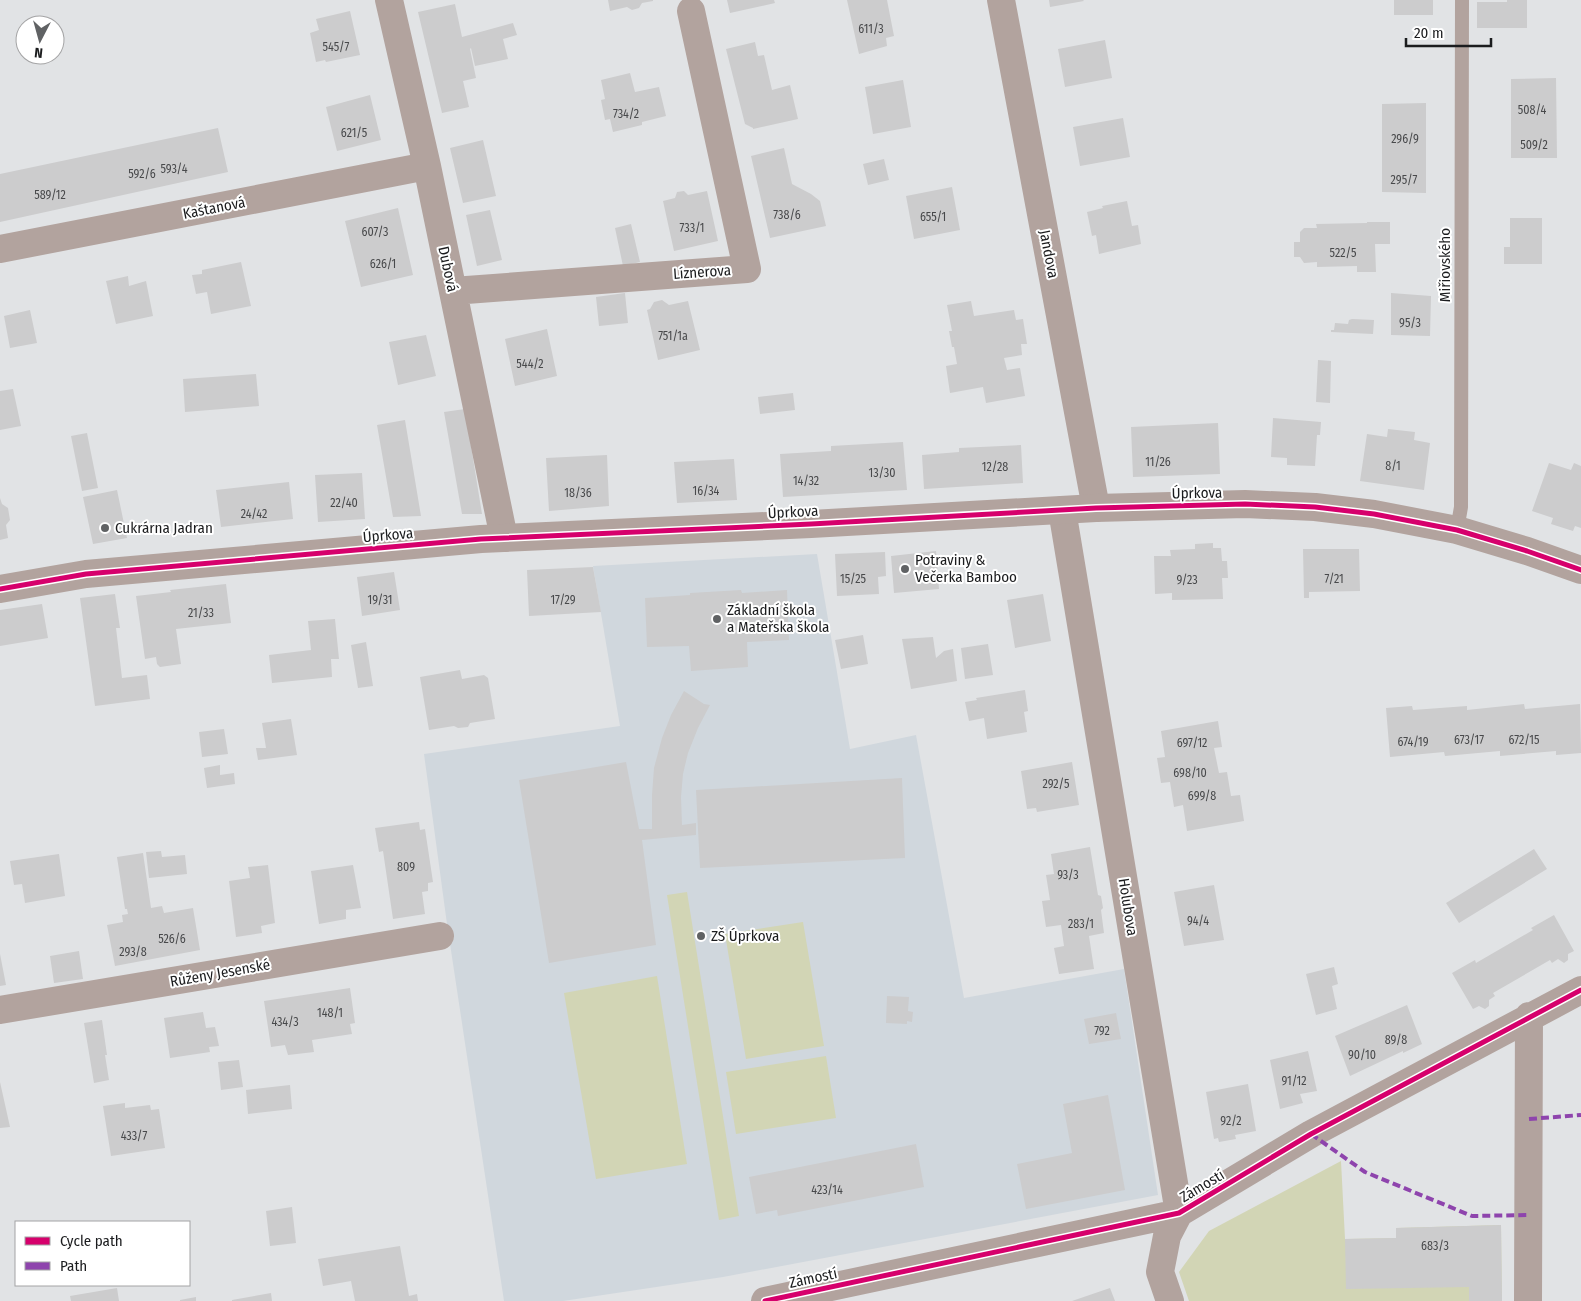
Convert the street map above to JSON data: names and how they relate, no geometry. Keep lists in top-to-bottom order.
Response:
{
  "streets": {
    "street": [
      "Kaštanová",
      "Jandova",
      "Dubová",
      "Líznerova",
      "Úprkova",
      "Holubova",
      "Růženy Jesenské",
      "Zámostí"
    ],
    "lane": ["Miřiovského"]
  },
  "crossings": [
    ["Kaštanová", "Dubová"],
    ["Jandova", "Úprkova"],
    ["Miřiovského", "Úprkova"],
    ["Dubová", "Líznerova"],
    ["Dubová", "Úprkova"],
    ["Úprkova", "Holubova"],
    ["Holubova", "Zámostí"]
  ],
  "places": [
    "Cukrárna Jadran",
    "Potraviny & Večerka Bamboo",
    "Základní škola a Mateřska škola",
    "ZŠ Úprkova"
  ],
  "house_numbers": [
    "611/3",
    "545/7",
    "508/4",
    "734/2",
    "621/5",
    "296/9",
    "509/2",
    "593/4",
    "592/6",
    "295/7",
    "589/12",
    "738/6",
    "655/1",
    "733/1",
    "607/3",
    "522/5",
    "626/1",
    "95/3",
    "751/1a",
    "544/2",
    "11/26",
    "8/1",
    "12/28",
    "13/30",
    "14/32",
    "16/34",
    "18/36",
    "22/40",
    "24/42",
    "15/25",
    "7/21",
    "9/23",
    "19/31",
    "17/29",
    "21/33",
    "673/17",
    "672/15",
    "674/19",
    "697/12",
    "698/10",
    "292/5",
    "699/8",
    "809",
    "93/3",
    "94/4",
    "283/1",
    "526/6",
    "293/8",
    "148/1",
    "434/3",
    "792",
    "89/8",
    "90/10",
    "91/12",
    "92/2",
    "433/7",
    "423/14",
    "683/3"
  ],
  "legend": ["Cycle path", "Path"],
  "scale_bar": "20 m",
  "north": "bottom"
}
